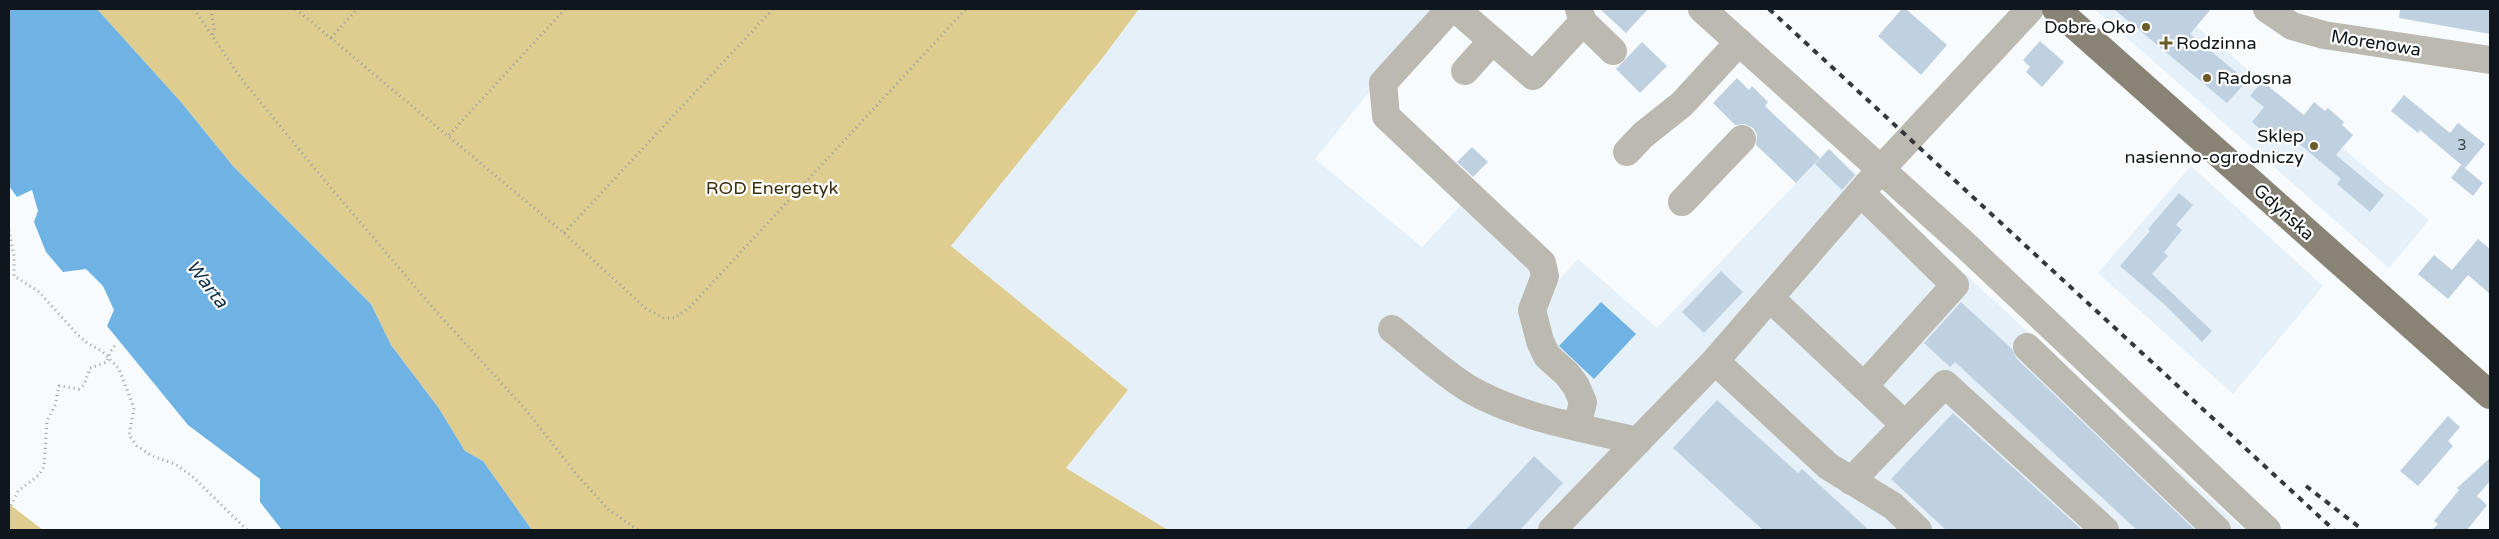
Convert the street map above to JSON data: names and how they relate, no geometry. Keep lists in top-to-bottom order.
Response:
{
  "streets": {
    "main road": ["Gdyńska"],
    "street": ["Morenowa"]
  },
  "water": ["Warta"],
  "parks": ["ROD Energetyk"],
  "places": {
    "other": ["Dobre Oko", "Radosna", "Sklep nasienno-ogrodniczy"],
    "health": ["Rodzinna"]
  },
  "house_numbers": ["3"]
}
